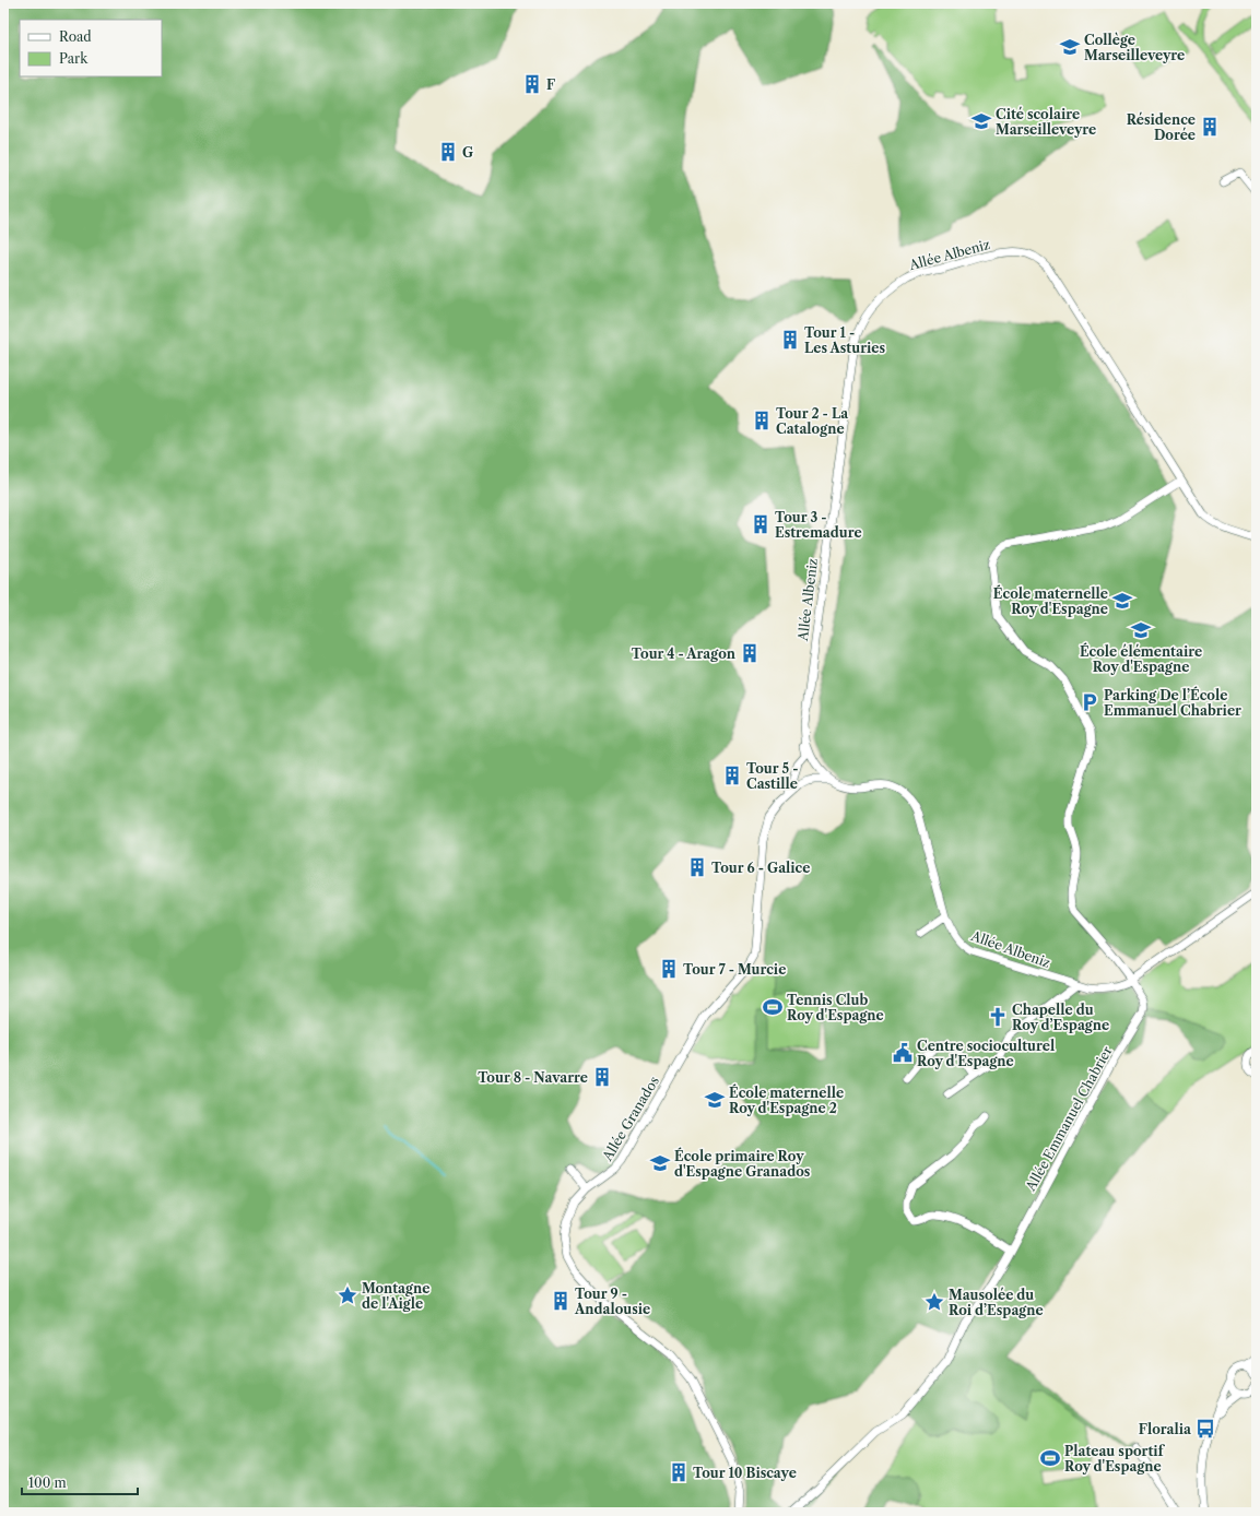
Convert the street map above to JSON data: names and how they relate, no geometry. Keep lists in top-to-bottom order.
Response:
{
  "streets": {
    "street": ["Allée Albeniz", "Allée Granados", "Allée Emmanuel Chabrier"]
  },
  "crossings": [
    ["Allée Albeniz", "Allée Granados"],
    ["Allée Albeniz", "Allée Emmanuel Chabrier"]
  ],
  "places": {
    "school or university": [
      "Collège Marseilleveyre",
      "Cité scolaire Marseilleveyre",
      "École maternelle Roy d'Espagne",
      "École élémentaire Roy d'Espagne",
      "École maternelle Roy d'Espagne 2",
      "École primaire Roy d'Espagne Granados"
    ],
    "building": [
      "F",
      "Résidence Dorée",
      "G",
      "Tour 1 - Les Asturies",
      "Tour 2 - La Catalogne",
      "Tour 3 - Estremadure",
      "Tour 4 - Aragon",
      "Tour 5 - Castille",
      "Tour 6 - Galice",
      "Tour 7 - Murcie",
      "Tour 8 - Navarre",
      "Tour 9 - Andalousie",
      "Tour 10 Biscaye"
    ],
    "parking": ["Parking De l’École Emmanuel Chabrier"],
    "sports": ["Tennis Club Roy d'Espagne", "Plateau sportif Roy d'Espagne"],
    "church": ["Chapelle du Roy d’Espagne"],
    "public building": ["Centre socioculturel Roy d'Espagne"],
    "place": ["Montagne de l'Aigle", "Mausolée du Roi d’Espagne"],
    "bus stop": ["Floralia"]
  },
  "legend": ["Road", "Park"],
  "scale_bar": "100 m"
}
